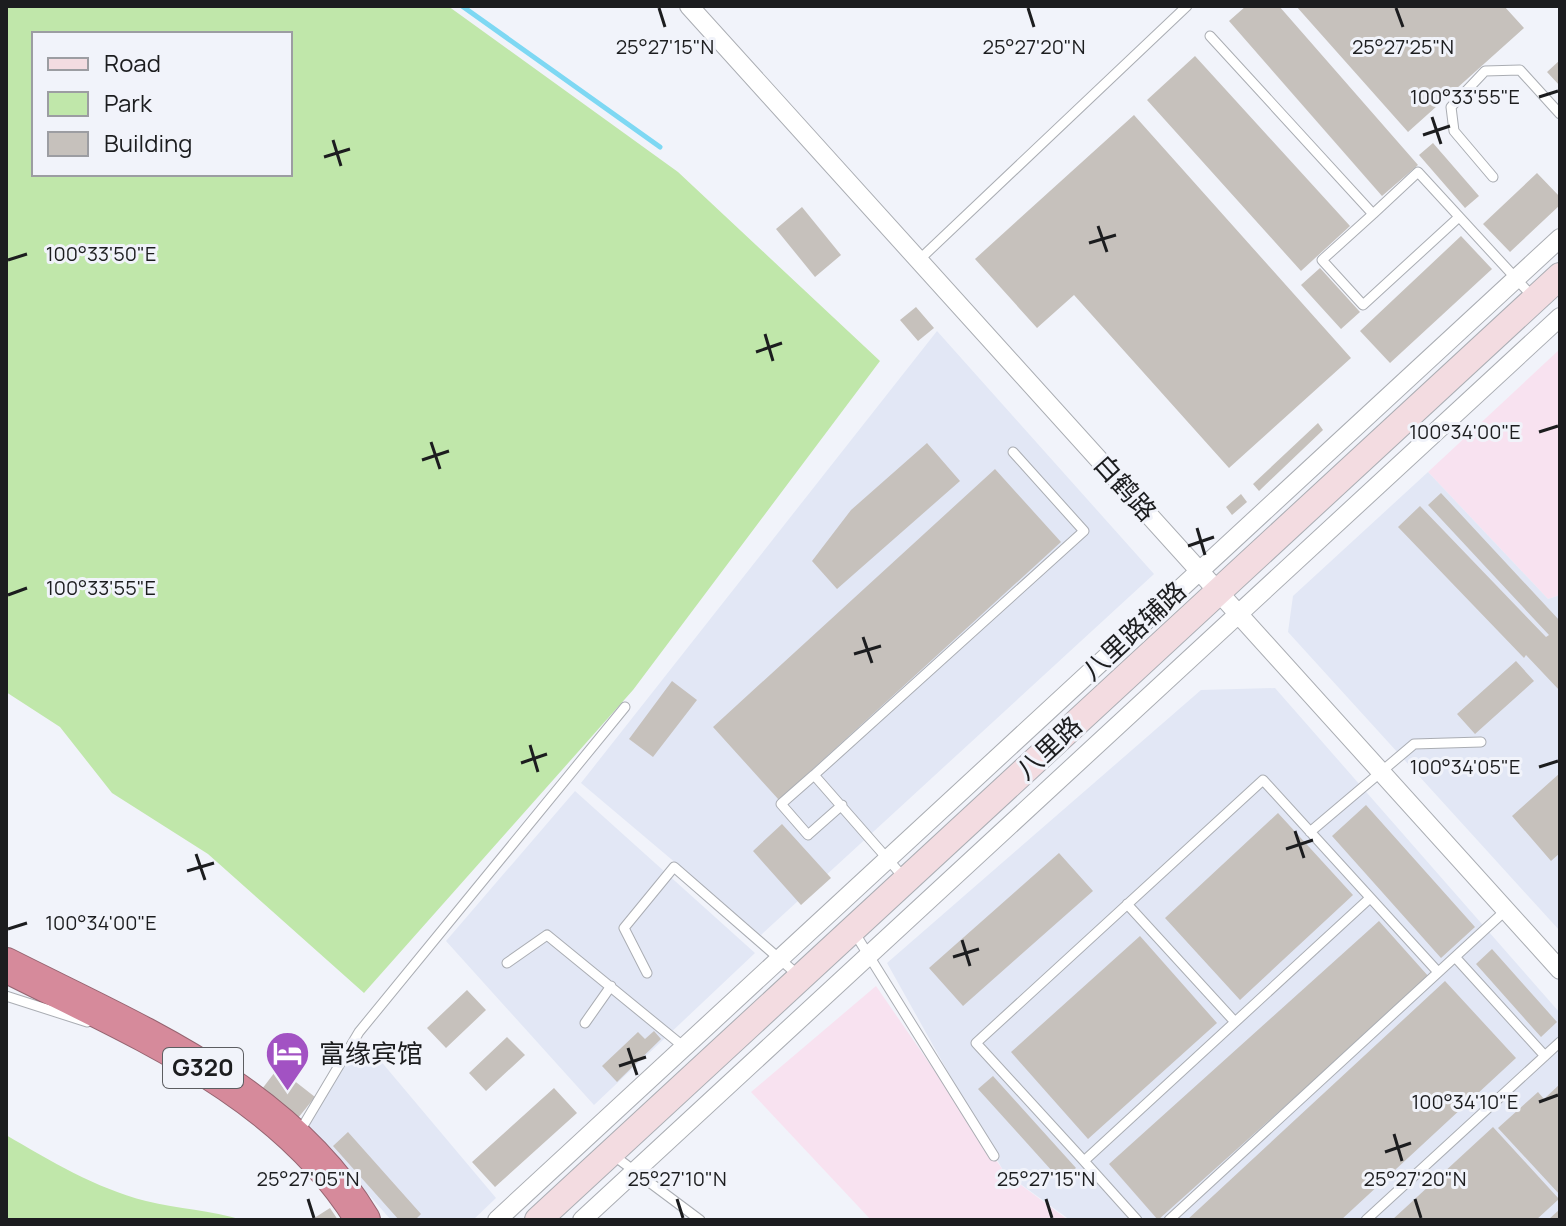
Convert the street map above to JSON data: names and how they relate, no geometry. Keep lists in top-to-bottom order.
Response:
{
  "streets": {
    "highway": ["G320"],
    "main road": ["八里路"],
    "street": ["白鹤路", "八里路辅路"]
  },
  "crossings": [
    ["白鹤路", "八里路辅路"],
    ["白鹤路", "八里路"]
  ],
  "places": {
    "hotel": ["富缘宾馆"]
  },
  "legend": ["Road", "Park", "Building"],
  "coordinates": [
    "25°27'15\"N",
    "25°27'20\"N",
    "25°27'25\"N",
    "100°33'55\"E",
    "100°33'50\"E",
    "100°34'00\"E",
    "100°34'05\"E",
    "100°34'10\"E",
    "25°27'05\"N",
    "25°27'10\"N"
  ]
}
